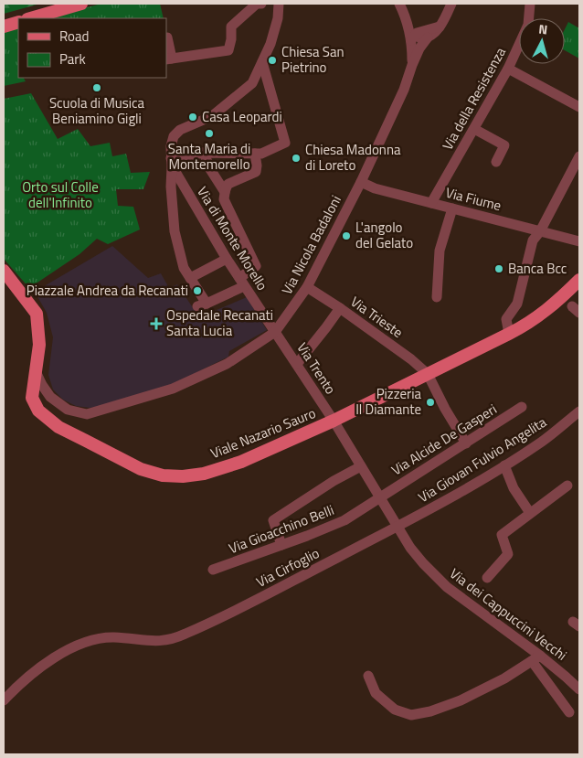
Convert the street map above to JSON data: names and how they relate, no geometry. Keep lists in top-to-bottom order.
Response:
{
  "streets": {
    "main road": ["Viale Nazario Sauro"],
    "street": [
      "Via della Resistenza",
      "Via Fiume",
      "Via di Monte Morello",
      "Via Nicola Badaloni",
      "Via Trieste",
      "Via Trento",
      "Via Alcide De Gasperi",
      "Via Giovan Fulvio Angelita",
      "Via Gioacchino Belli",
      "Via Cirfoglio",
      "Via dei Cappuccini Vecchi"
    ]
  },
  "crossings": [
    ["Via della Resistenza", "Via Fiume"],
    ["Via Fiume", "Via Nicola Badaloni"],
    ["Via di Monte Morello", "Via Nicola Badaloni"],
    ["Via di Monte Morello", "Via Trento"],
    ["Via Nicola Badaloni", "Via Trieste"],
    ["Via Nicola Badaloni", "Via Trento"],
    ["Via Nicola Badaloni", "Viale Nazario Sauro"],
    ["Via Trieste", "Viale Nazario Sauro"],
    ["Via Trento", "Viale Nazario Sauro"],
    ["Via Trento", "Via dei Cappuccini Vecchi"],
    ["Viale Nazario Sauro", "Via dei Cappuccini Vecchi"],
    ["Via Alcide De Gasperi", "Via Gioacchino Belli"],
    ["Via Alcide De Gasperi", "Via dei Cappuccini Vecchi"],
    ["Via Giovan Fulvio Angelita", "Via Cirfoglio"],
    ["Via Giovan Fulvio Angelita", "Via dei Cappuccini Vecchi"],
    ["Via Gioacchino Belli", "Via dei Cappuccini Vecchi"],
    ["Via Cirfoglio", "Via dei Cappuccini Vecchi"]
  ],
  "parks": ["Orto sul Colle dell'Infinito"],
  "places": {
    "other": [
      "Chiesa San Pietrino",
      "Scuola di Musica Beniamino Gigli",
      "Casa Leopardi",
      "Santa Maria di Montemorello",
      "Chiesa Madonna di Loreto",
      "L'angolo del Gelato",
      "Banca Bcc",
      "Piazzale Andrea da Recanati",
      "Pizzeria Il Diamante"
    ],
    "health": ["Ospedale Recanati Santa Lucia"]
  },
  "legend": ["Road", "Park"],
  "north": "top"
}
